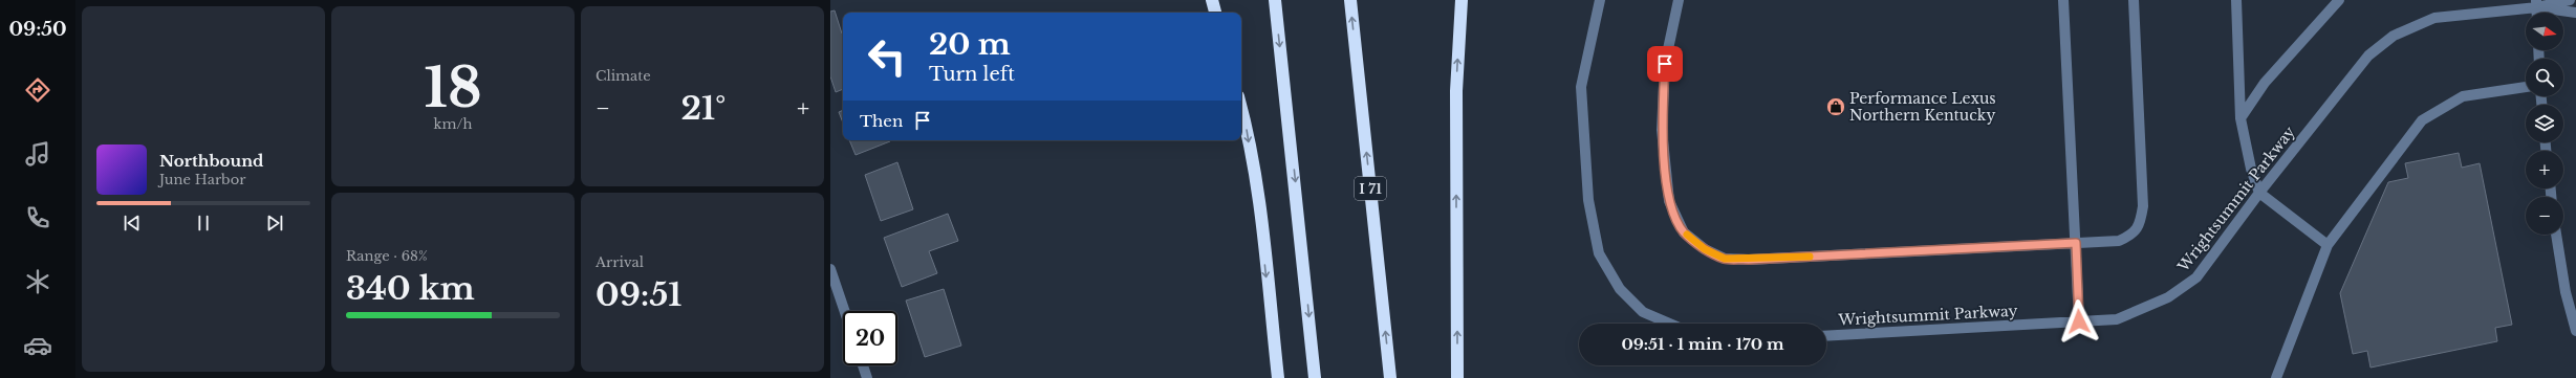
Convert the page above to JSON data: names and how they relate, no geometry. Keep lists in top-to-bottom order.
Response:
{
  "streets": {
    "highway": ["I 71"],
    "street": ["Wrightsummit Parkway"]
  },
  "places": {
    "shop": ["Performance Lexus Northern Kentucky"]
  },
  "north": "right",
  "page": {
    "tabs": "09:50",
    "tile": [
      ["18", "km/h"],
      "Climate",
      ["Range · 68%", "340 km"],
      ["Arrival", "09:51"]
    ],
    "map_buttons": ["+", "−"],
    "turn": ["20 m", "Turn left"],
    "heat": ["−", "21°", "+"],
    "then": "Then",
    "song": ["Northbound", "June Harbor"],
    "limit": "20",
    "trip": "09:51 · 1 min · 170 m"
  }
}
